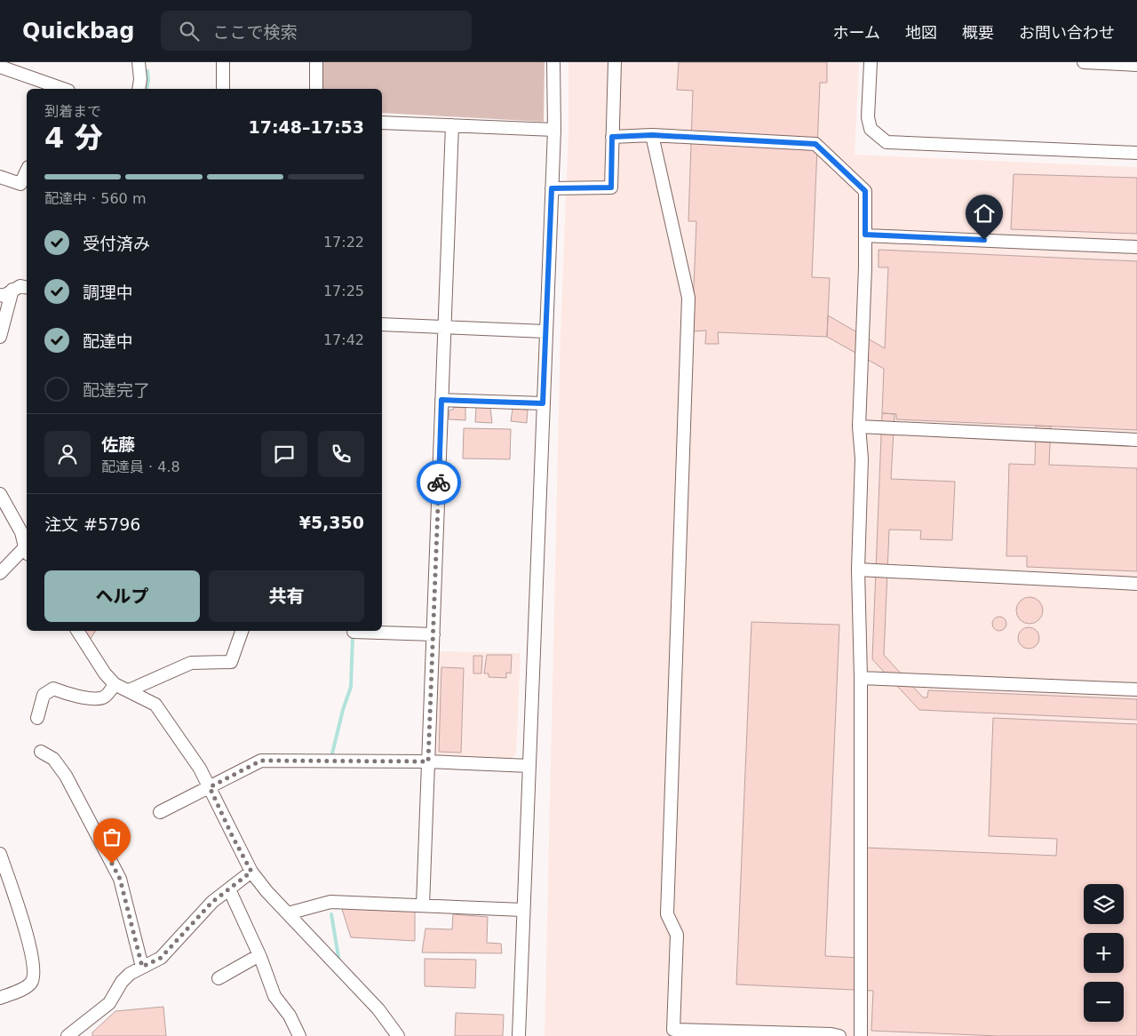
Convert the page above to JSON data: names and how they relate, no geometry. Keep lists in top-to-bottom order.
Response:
{
  "page": {
    "header": "Quickbag",
    "search": "ここで検索",
    "nav": [
      "ホーム",
      "地図",
      "概要",
      "お問い合わせ"
    ],
    "heading": ["4 分", "到着まで", "17:48–17:53"],
    "panel": [
      "佐藤",
      "配達員 · 4.8",
      "注文 #5796",
      "¥5,350"
    ],
    "bar": "配達中 · 560 m",
    "list": [
      ["受付済み", "17:22"],
      ["調理中", "17:25"],
      ["配達中", "17:42"],
      "配達完了"
    ],
    "buttons": ["ヘルプ", "共有"],
    "map_buttons": ["+", "−"]
  }
}
